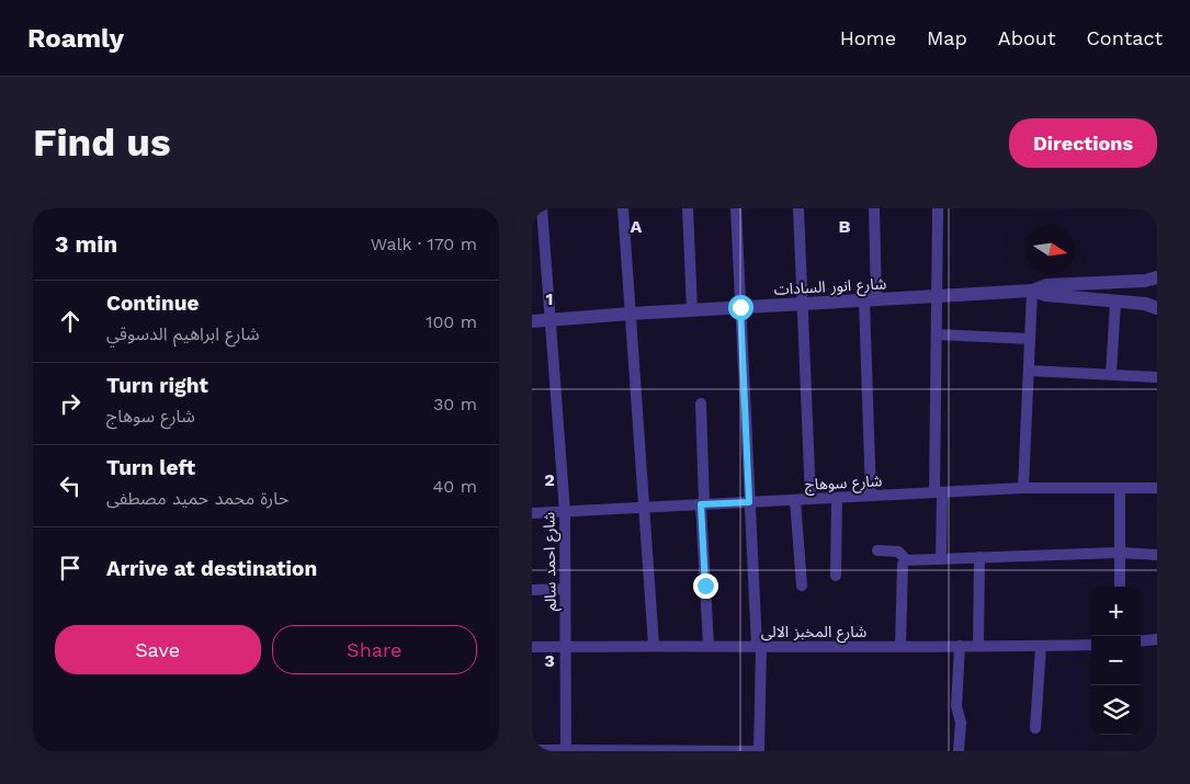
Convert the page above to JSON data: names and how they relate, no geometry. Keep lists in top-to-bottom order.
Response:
{
  "streets": {
    "street": [
      "شارع انور السادات",
      "شارع سوهاج",
      "شارع احمد سالم",
      "شارع المخبز الالى"
    ]
  },
  "crossings": [
    ["شارع انور السادات", "شارع احمد سالم"],
    ["شارع سوهاج", "شارع احمد سالم"],
    ["شارع احمد سالم", "شارع المخبز الالى"]
  ],
  "north": "right",
  "page": {
    "header": "Roamly",
    "nav": [
      "Home",
      "Map",
      "About",
      "Contact"
    ],
    "buttons": [
      "Directions",
      ["Save", "Share"]
    ],
    "title": "Find us",
    "heading": ["3 min", "Walk · 170 m"],
    "list": [
      ["Continue", "شارع ابراهيم الدسوقي", "100 m"],
      ["Turn right", "شارع سوهاج", "30 m"],
      ["Turn left", "حارة محمد حميد مصطفى", "40 m"],
      "Arrive at destination"
    ],
    "map_buttons": ["+", "−"]
  },
  "grid": {
    "columns": ["A", "B"],
    "rows": ["1", "2", "3"]
  }
}
